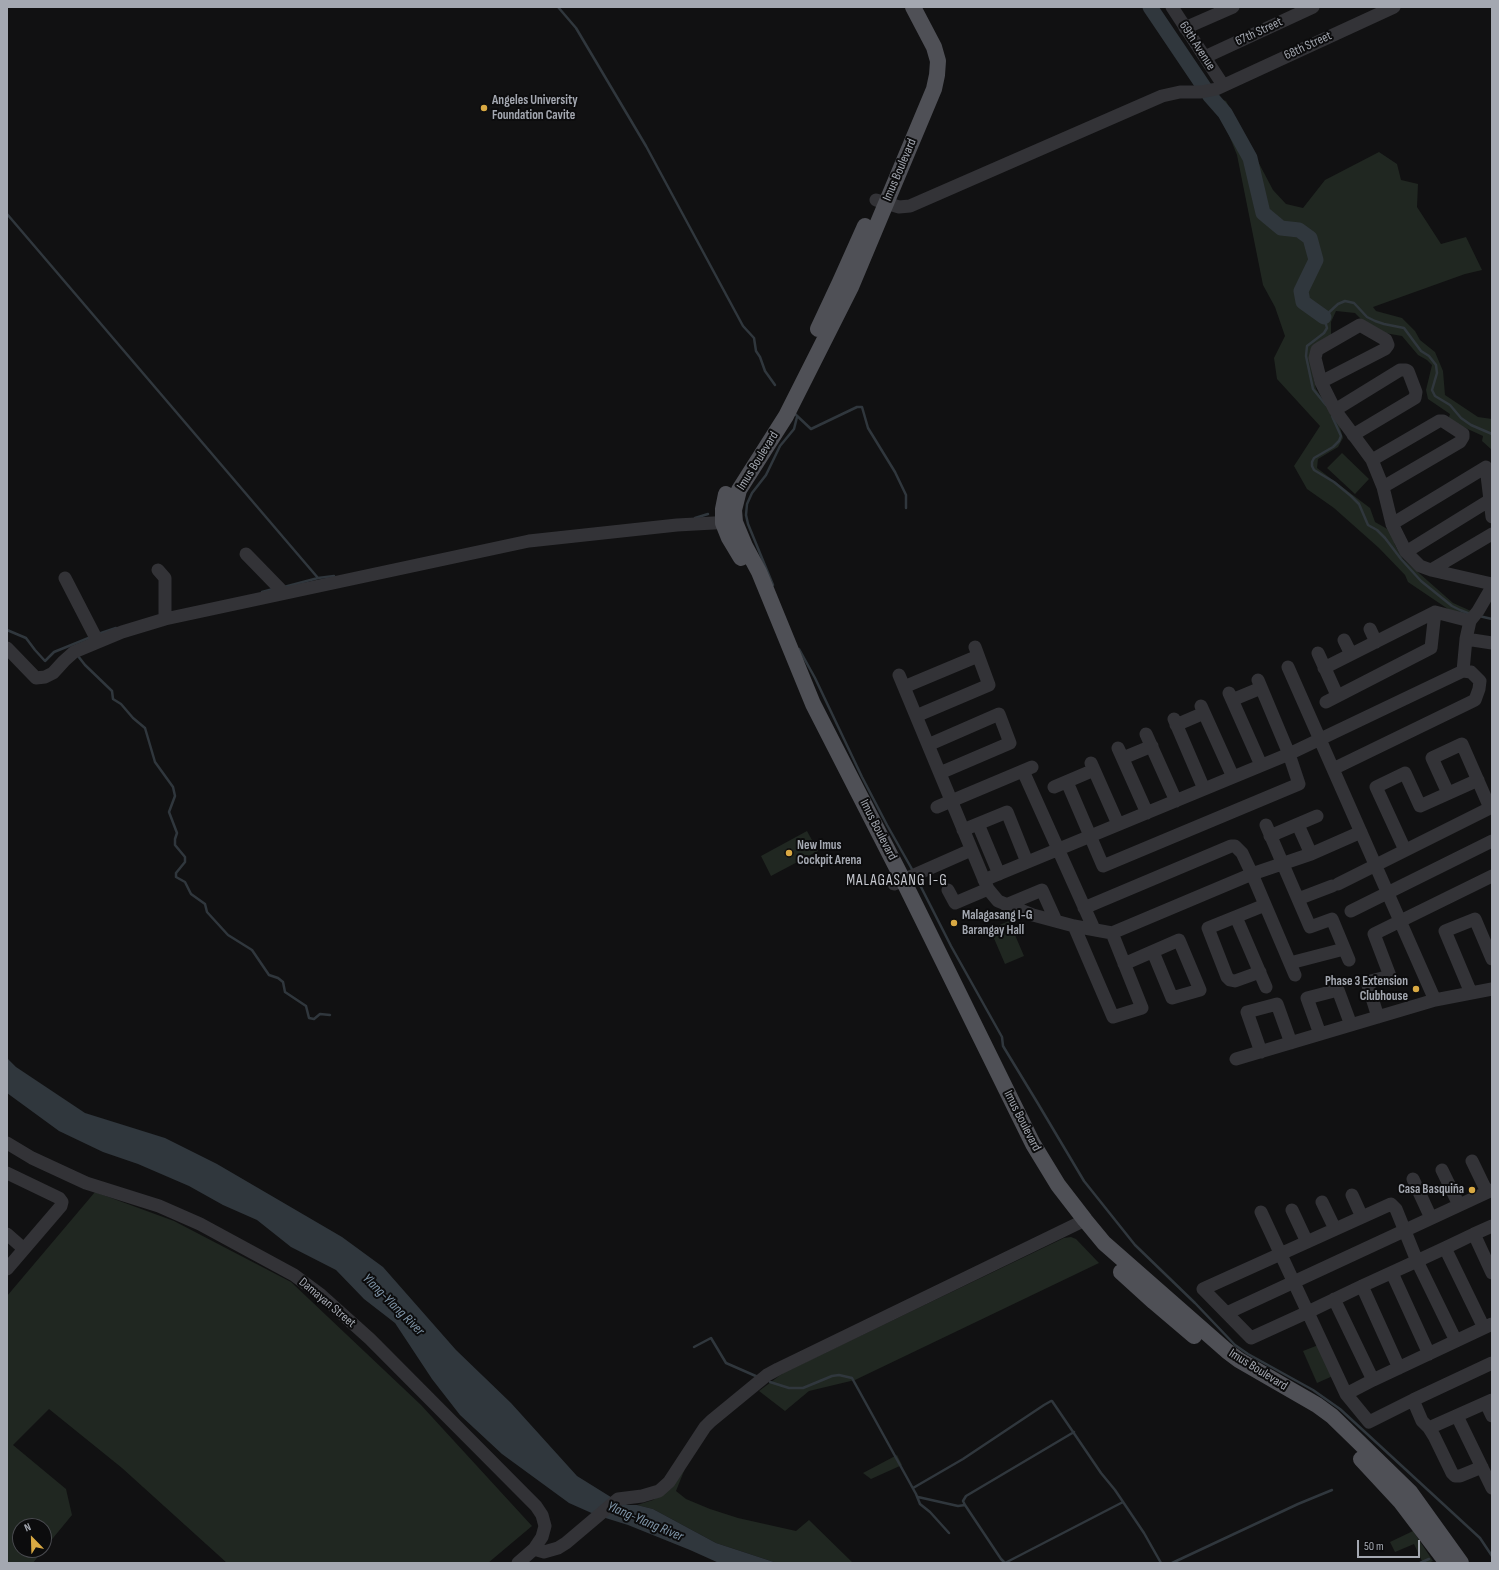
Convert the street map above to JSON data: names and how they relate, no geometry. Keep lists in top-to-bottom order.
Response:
{
  "streets": {
    "main road": ["Imus Boulevard"],
    "street": [
      "67th Street",
      "69th Avenue",
      "68th Street",
      "Damayan Street"
    ]
  },
  "crossings": [
    ["67th Street", "69th Avenue"],
    ["69th Avenue", "68th Street"],
    ["68th Street", "Imus Boulevard"]
  ],
  "districts": ["MALAGASANG I-G"],
  "water": ["Ylang-Ylang River"],
  "places": [
    "Angeles University Foundation Cavite",
    "New Imus Cockpit Arena",
    "Malagasang I-G Barangay Hall",
    "Phase 3 Extension Clubhouse",
    "Casa Basquiña"
  ],
  "scale_bar": "50 m",
  "north": "top left"
}
